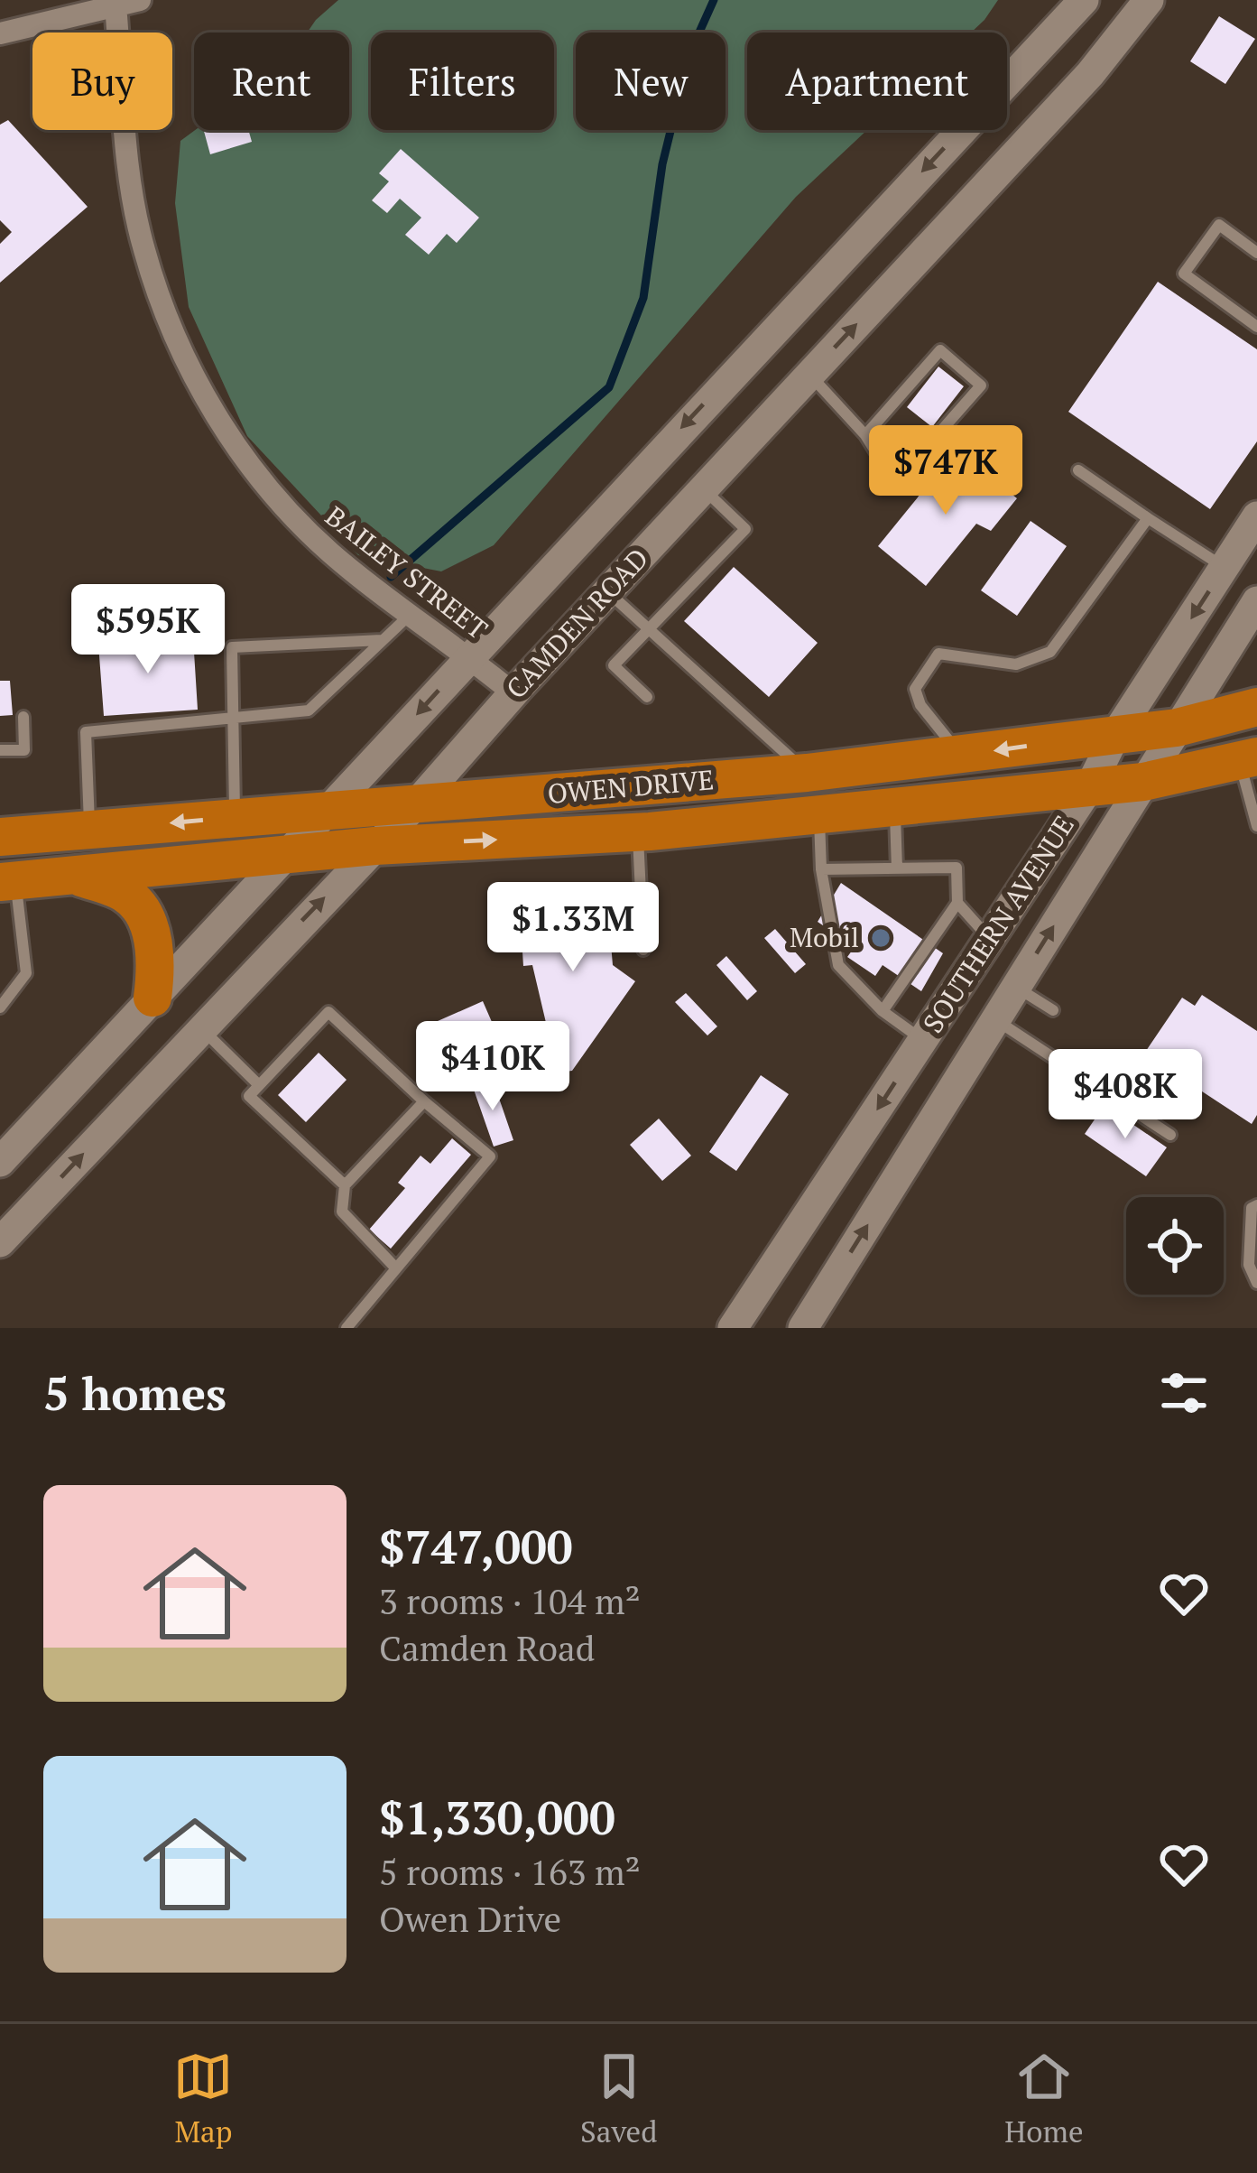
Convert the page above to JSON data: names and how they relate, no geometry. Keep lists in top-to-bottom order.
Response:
{
  "streets": {
    "highway": ["OWEN DRIVE"],
    "street": ["BAILEY STREET", "CAMDEN ROAD", "SOUTHERN AVENUE"]
  },
  "crossings": [
    ["BAILEY STREET", "CAMDEN ROAD"],
    ["CAMDEN ROAD", "OWEN DRIVE"],
    ["OWEN DRIVE", "SOUTHERN AVENUE"]
  ],
  "places": ["Mobil"],
  "page": {
    "chip": [
      "Buy",
      "Rent",
      "Filters",
      "New",
      "Apartment"
    ],
    "price": [
      "$747K",
      "$595K",
      "$1.33M",
      "$410K",
      "$408K"
    ],
    "heading": "5 homes",
    "list": [
      {
        "name": "$747,000",
        "note": "3 rooms · 104 m² · Camden Road"
      },
      {
        "name": "$1,330,000",
        "note": "5 rooms · 163 m² · Owen Drive"
      }
    ],
    "tabs": ["Map", "Saved", "Home"]
  }
}
